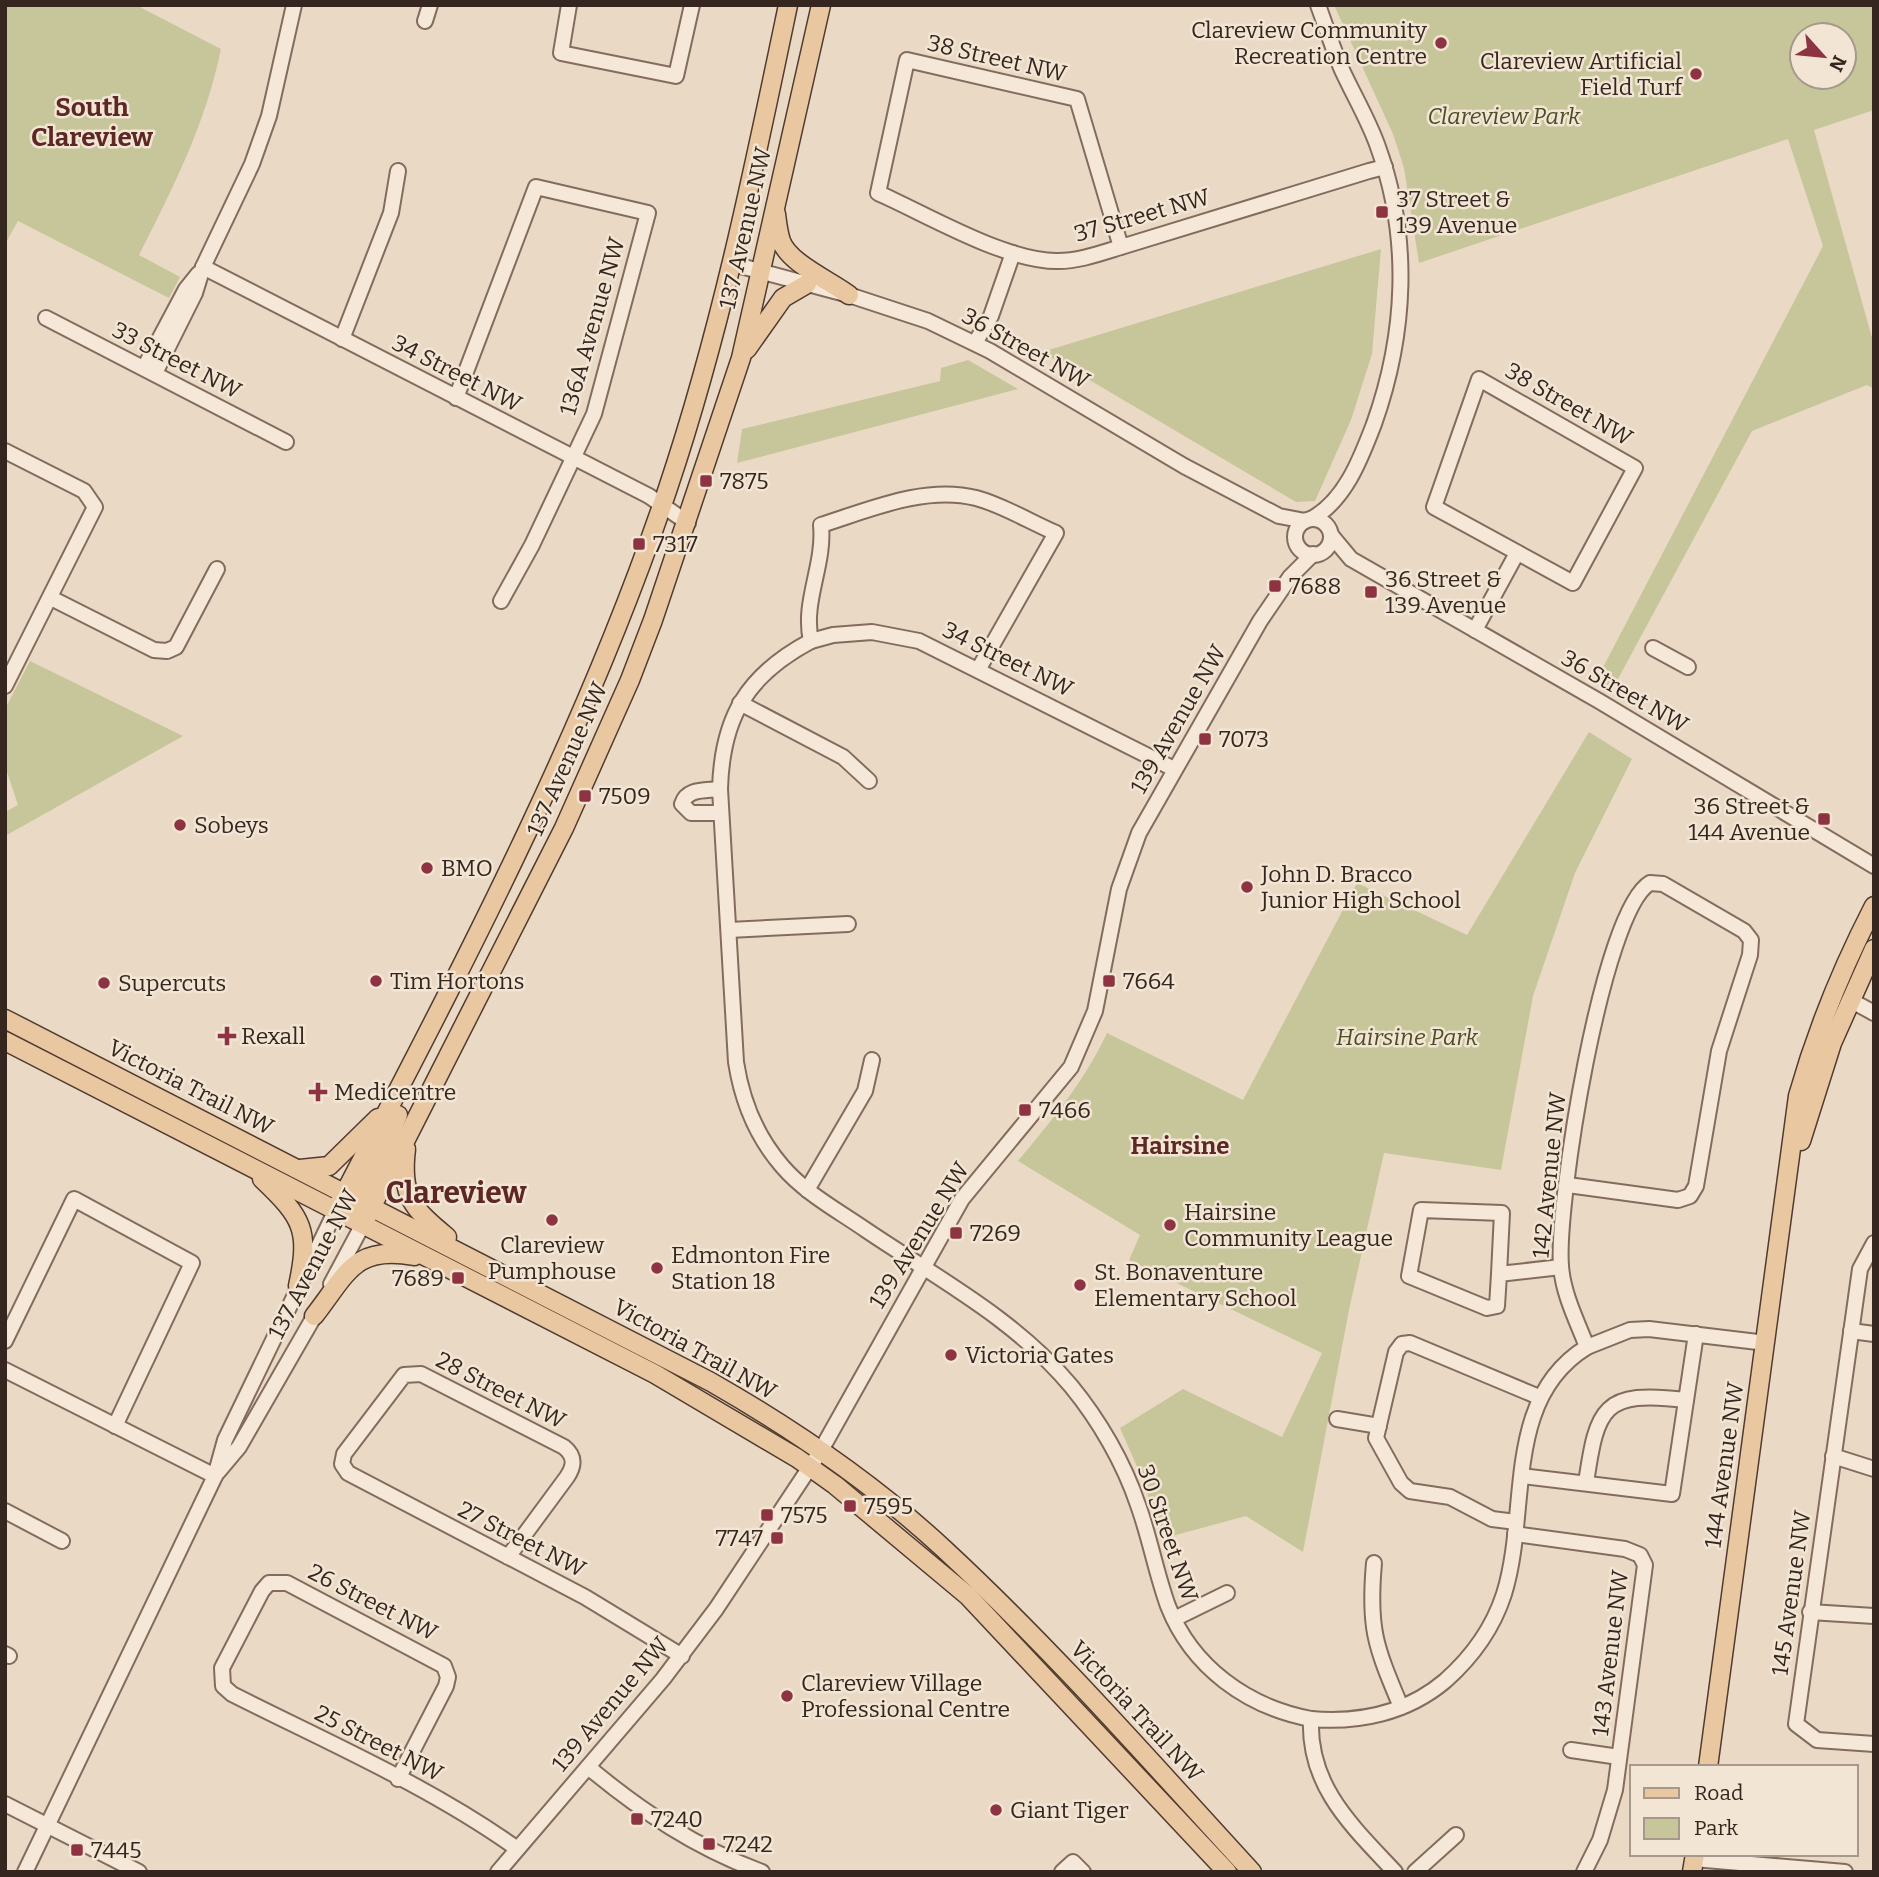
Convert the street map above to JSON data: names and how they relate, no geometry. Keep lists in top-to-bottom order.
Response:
{
  "streets": {
    "main road": ["137 Avenue NW", "Victoria Trail NW", "144 Avenue NW"],
    "street": [
      "38 Street NW",
      "37 Street NW",
      "136A Avenue NW",
      "36 Street NW",
      "33 Street NW",
      "34 Street NW",
      "139 Avenue NW",
      "142 Avenue NW",
      "28 Street NW",
      "30 Street NW",
      "27 Street NW",
      "145 Avenue NW",
      "26 Street NW",
      "143 Avenue NW",
      "25 Street NW"
    ]
  },
  "crossings": [
    ["38 Street NW", "37 Street NW"],
    ["137 Avenue NW", "36 Street NW"],
    ["137 Avenue NW", "34 Street NW"],
    ["137 Avenue NW", "Victoria Trail NW"],
    ["136A Avenue NW", "34 Street NW"],
    ["36 Street NW", "139 Avenue NW"],
    ["34 Street NW", "139 Avenue NW"],
    ["34 Street NW", "30 Street NW"],
    ["139 Avenue NW", "Victoria Trail NW"],
    ["139 Avenue NW", "30 Street NW"],
    ["139 Avenue NW", "27 Street NW"],
    ["139 Avenue NW", "25 Street NW"],
    ["28 Street NW", "27 Street NW"],
    ["26 Street NW", "25 Street NW"]
  ],
  "districts": ["South Clareview", "Hairsine", "Clareview"],
  "parks": ["Clareview Park", "Hairsine Park"],
  "places": {
    "other": [
      "Clareview Community Recreation Centre",
      "Clareview Artificial Field Turf",
      "Sobeys",
      "BMO",
      "John D. Bracco Junior High School",
      "Tim Hortons",
      "Supercuts",
      "Clareview Pumphouse",
      "Hairsine Community League",
      "Edmonton Fire Station 18",
      "St. Bonaventure Elementary School",
      "Victoria Gates",
      "Clareview Village Professional Centre",
      "Giant Tiger"
    ],
    "transit": [
      "37 Street & 139 Avenue",
      "7875",
      "7317",
      "7688",
      "36 Street & 139 Avenue",
      "7073",
      "7509",
      "36 Street & 144 Avenue",
      "7664",
      "7466",
      "7269",
      "7689",
      "7595",
      "7575",
      "7747",
      "7240",
      "7242",
      "7445"
    ],
    "health": ["Rexall", "Medicentre"]
  },
  "legend": ["Road", "Park"],
  "north": "bottom right"
}
